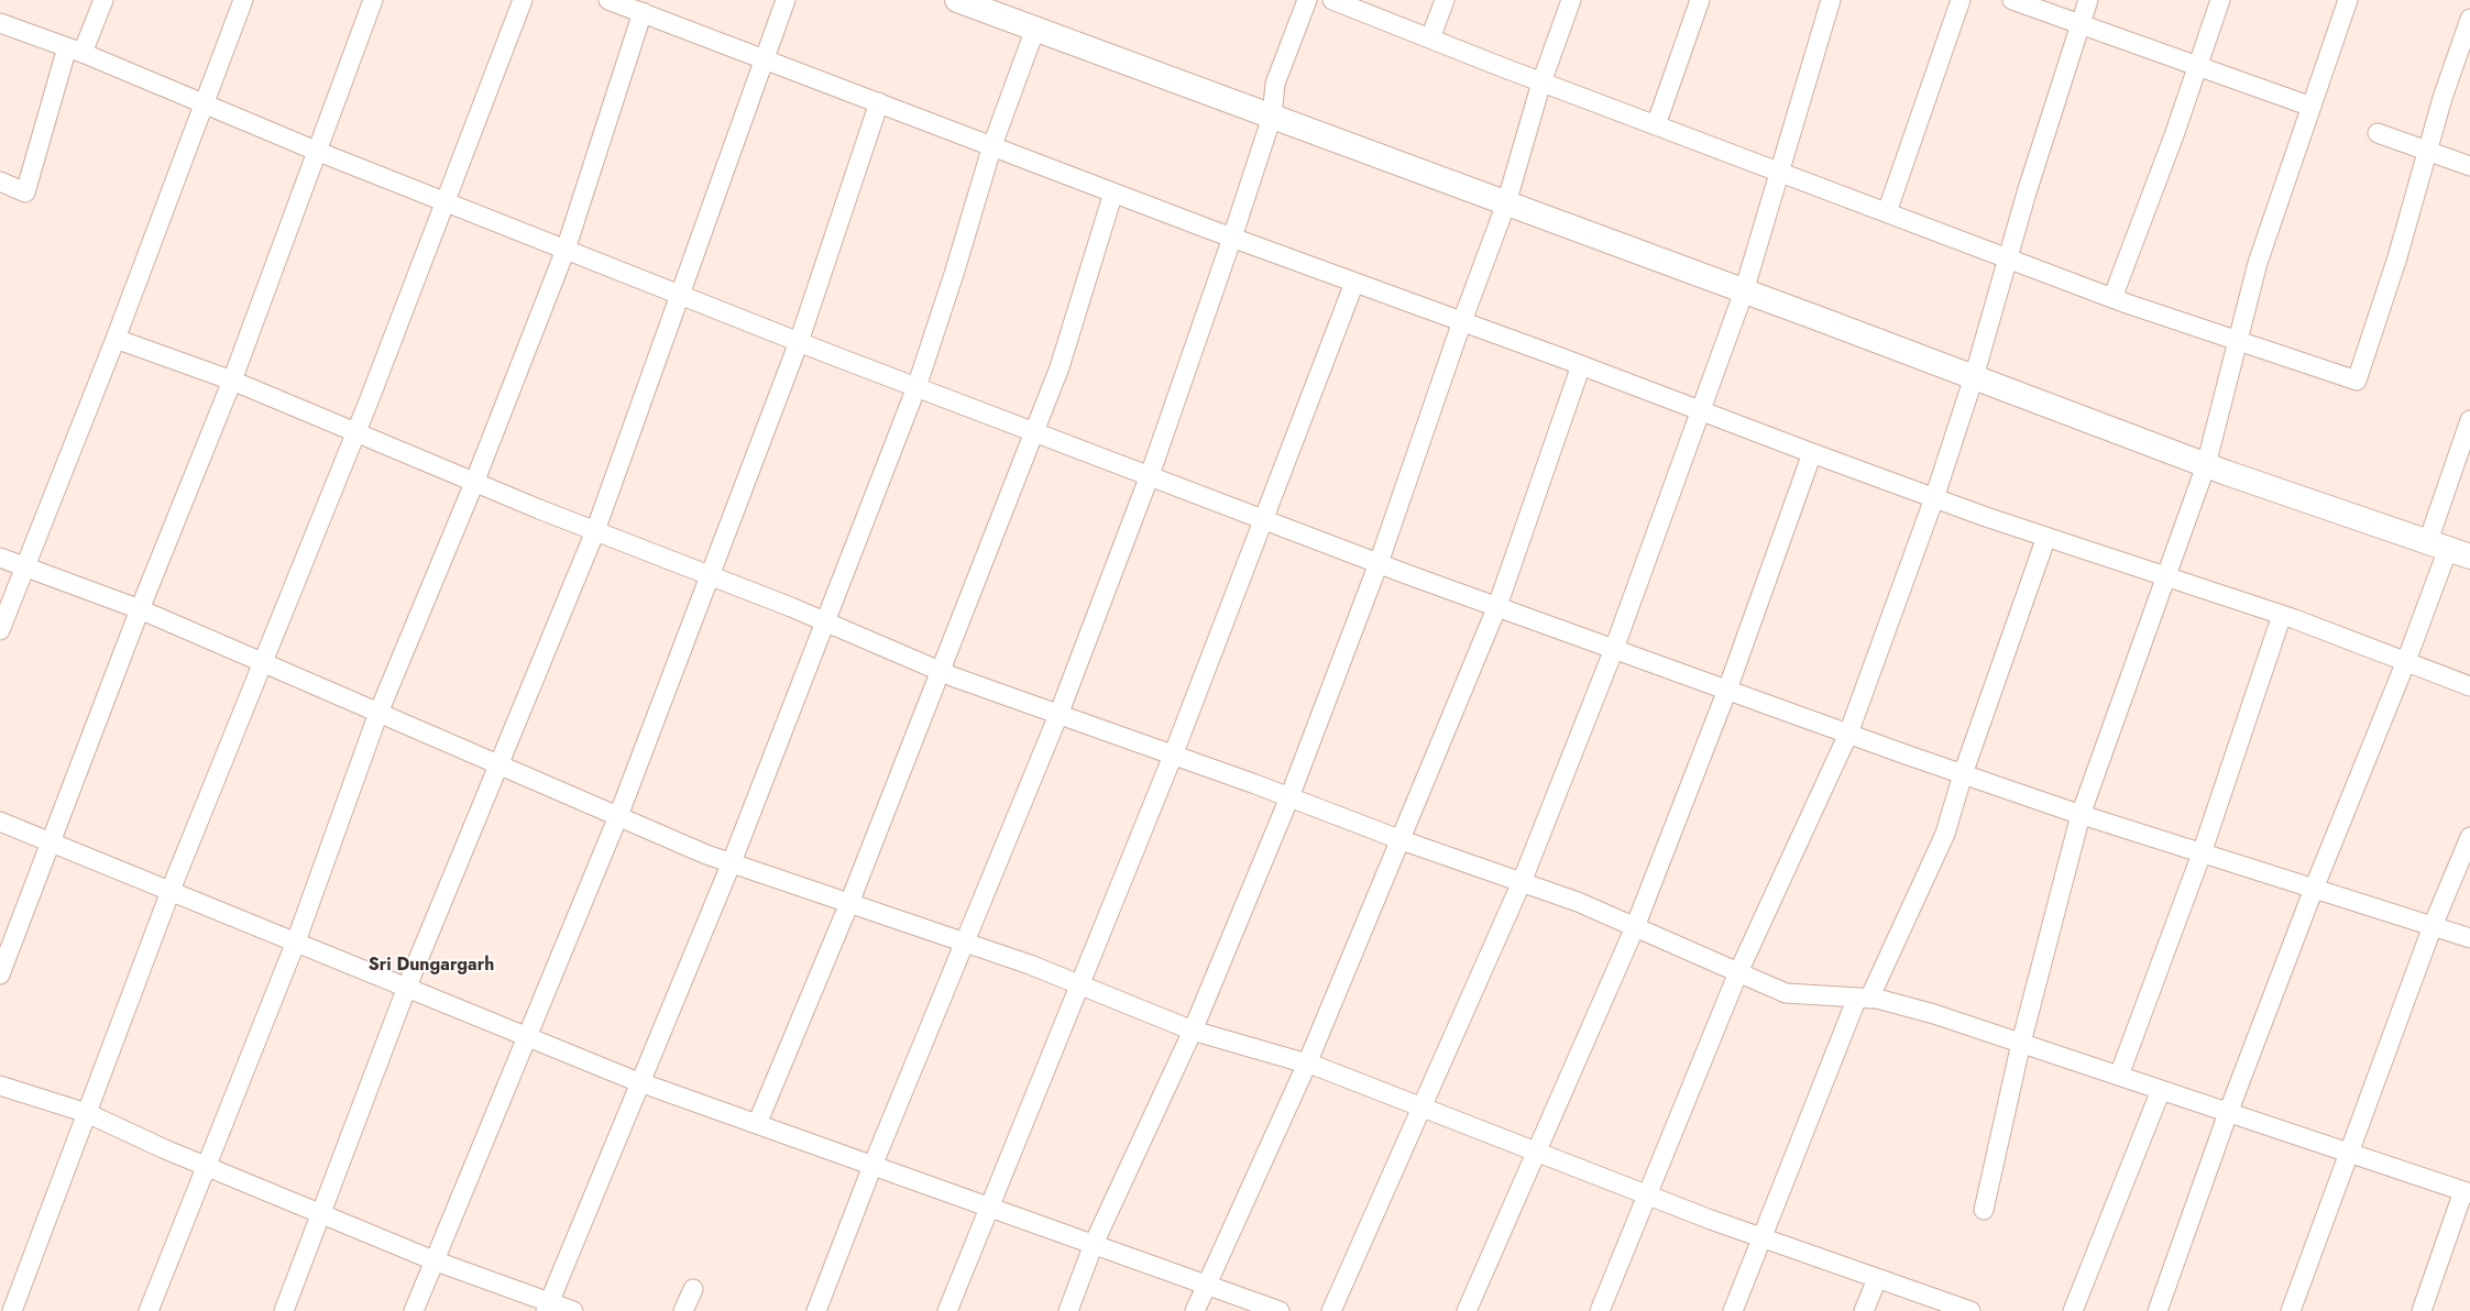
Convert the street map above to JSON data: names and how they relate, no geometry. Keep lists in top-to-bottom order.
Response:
{
  "districts": ["Sri Dungargarh"]
}
